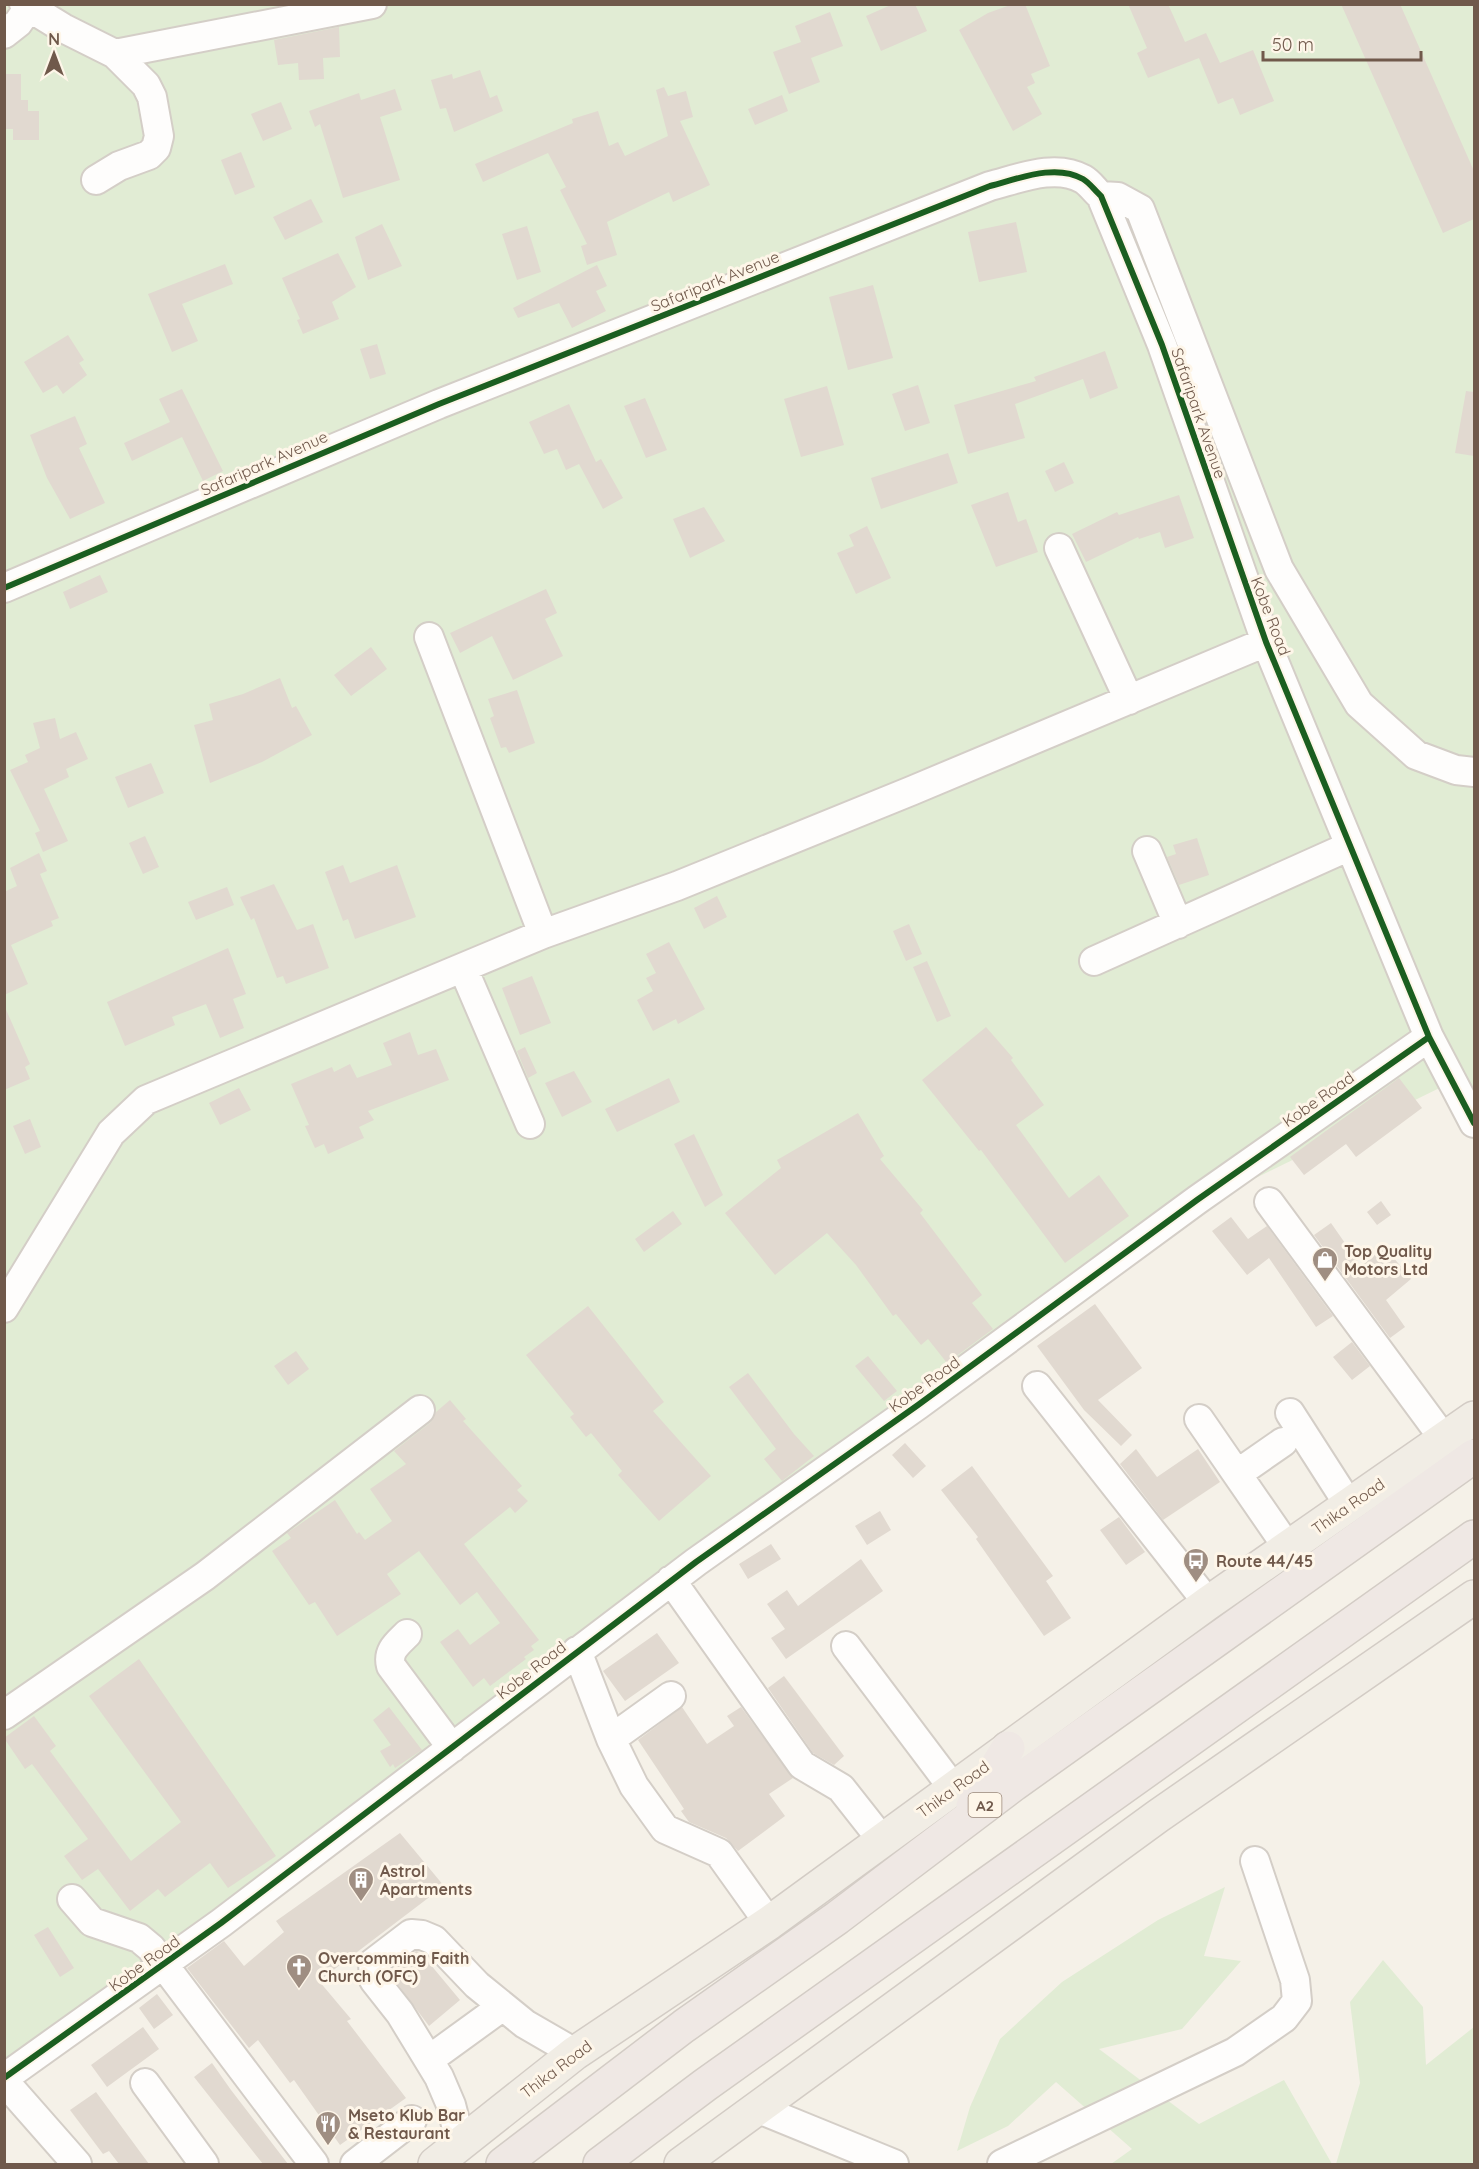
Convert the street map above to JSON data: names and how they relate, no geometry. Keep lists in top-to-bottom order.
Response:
{
  "streets": {
    "highway": ["Thika Road", "A2"],
    "street": ["Safaripark Avenue", "Kobe Road"]
  },
  "crossings": [
    ["Safaripark Avenue", "Kobe Road"]
  ],
  "places": {
    "shop": ["Top Quality Motors Ltd"],
    "bus stop": ["Route 44/45"],
    "building": ["Astrol Apartments"],
    "church": ["Overcomming Faith Church (OFC)"],
    "restaurant": ["Mseto Klub Bar & Restaurant"]
  },
  "scale_bar": "50 m",
  "north": "top"
}
